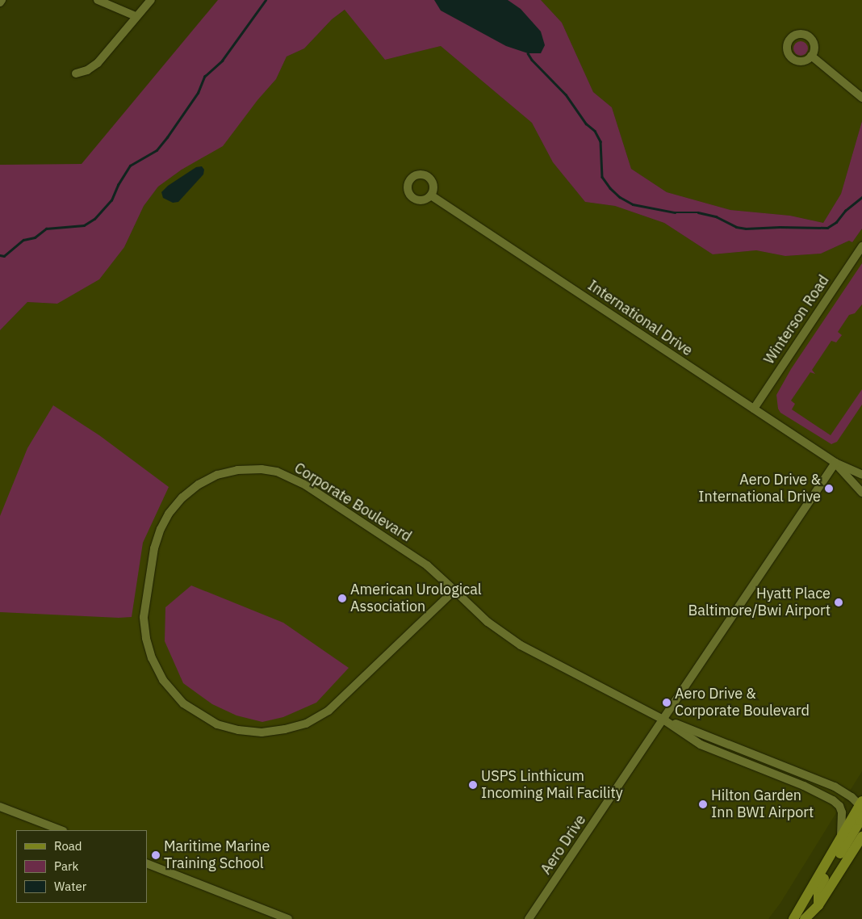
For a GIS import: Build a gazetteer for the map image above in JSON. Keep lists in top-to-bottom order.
{
  "streets": {
    "street": [
      "International Drive",
      "Winterson Road",
      "Corporate Boulevard",
      "Aero Drive"
    ]
  },
  "crossings": [
    ["International Drive", "Winterson Road"],
    ["International Drive", "Aero Drive"],
    ["Corporate Boulevard", "Aero Drive"]
  ],
  "places": [
    "Aero Drive & International Drive",
    "American Urological Association",
    "Hyatt Place Baltimore/Bwi Airport",
    "Aero Drive & Corporate Boulevard",
    "USPS Linthicum Incoming Mail Facility",
    "Hilton Garden Inn BWI Airport",
    "Maritime Marine Training School"
  ],
  "legend": ["Road", "Park", "Water"]
}
